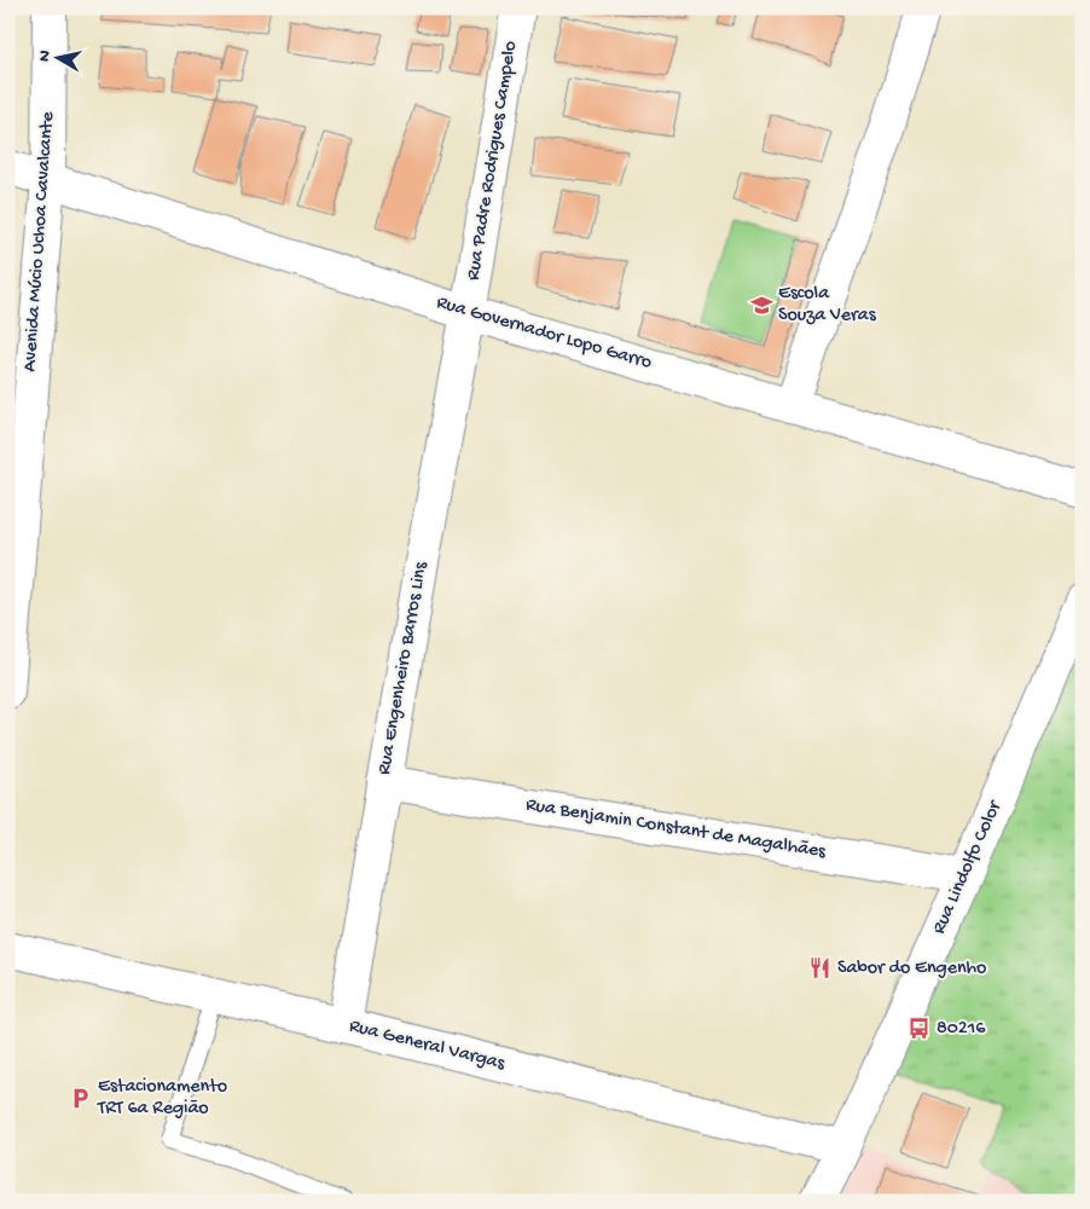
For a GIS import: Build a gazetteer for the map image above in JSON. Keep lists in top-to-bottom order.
{
  "streets": {
    "street": [
      "Rua Padre Rodrigues Campelo",
      "Avenida Múcio Uchoa Cavalcante",
      "Rua Governador Lopo Garro",
      "Rua Engenheiro Barros Lins",
      "Rua Benjamin Constant de Magalhães",
      "Rua Lindolfo Color",
      "Rua General Vargas"
    ]
  },
  "crossings": [
    ["Rua Padre Rodrigues Campelo", "Rua Governador Lopo Garro"],
    ["Rua Padre Rodrigues Campelo", "Rua Engenheiro Barros Lins"],
    ["Avenida Múcio Uchoa Cavalcante", "Rua Governador Lopo Garro"],
    ["Rua Governador Lopo Garro", "Rua Engenheiro Barros Lins"],
    ["Rua Engenheiro Barros Lins", "Rua Benjamin Constant de Magalhães"],
    ["Rua Engenheiro Barros Lins", "Rua General Vargas"],
    ["Rua Benjamin Constant de Magalhães", "Rua Lindolfo Color"],
    ["Rua Lindolfo Color", "Rua General Vargas"]
  ],
  "places": {
    "school or university": ["Escola Souza Veras"],
    "restaurant": ["Sabor do Engenho"],
    "bus stop": ["80216"],
    "parking": ["Estacionamento TRT 6a Região"]
  },
  "north": "left"
}
